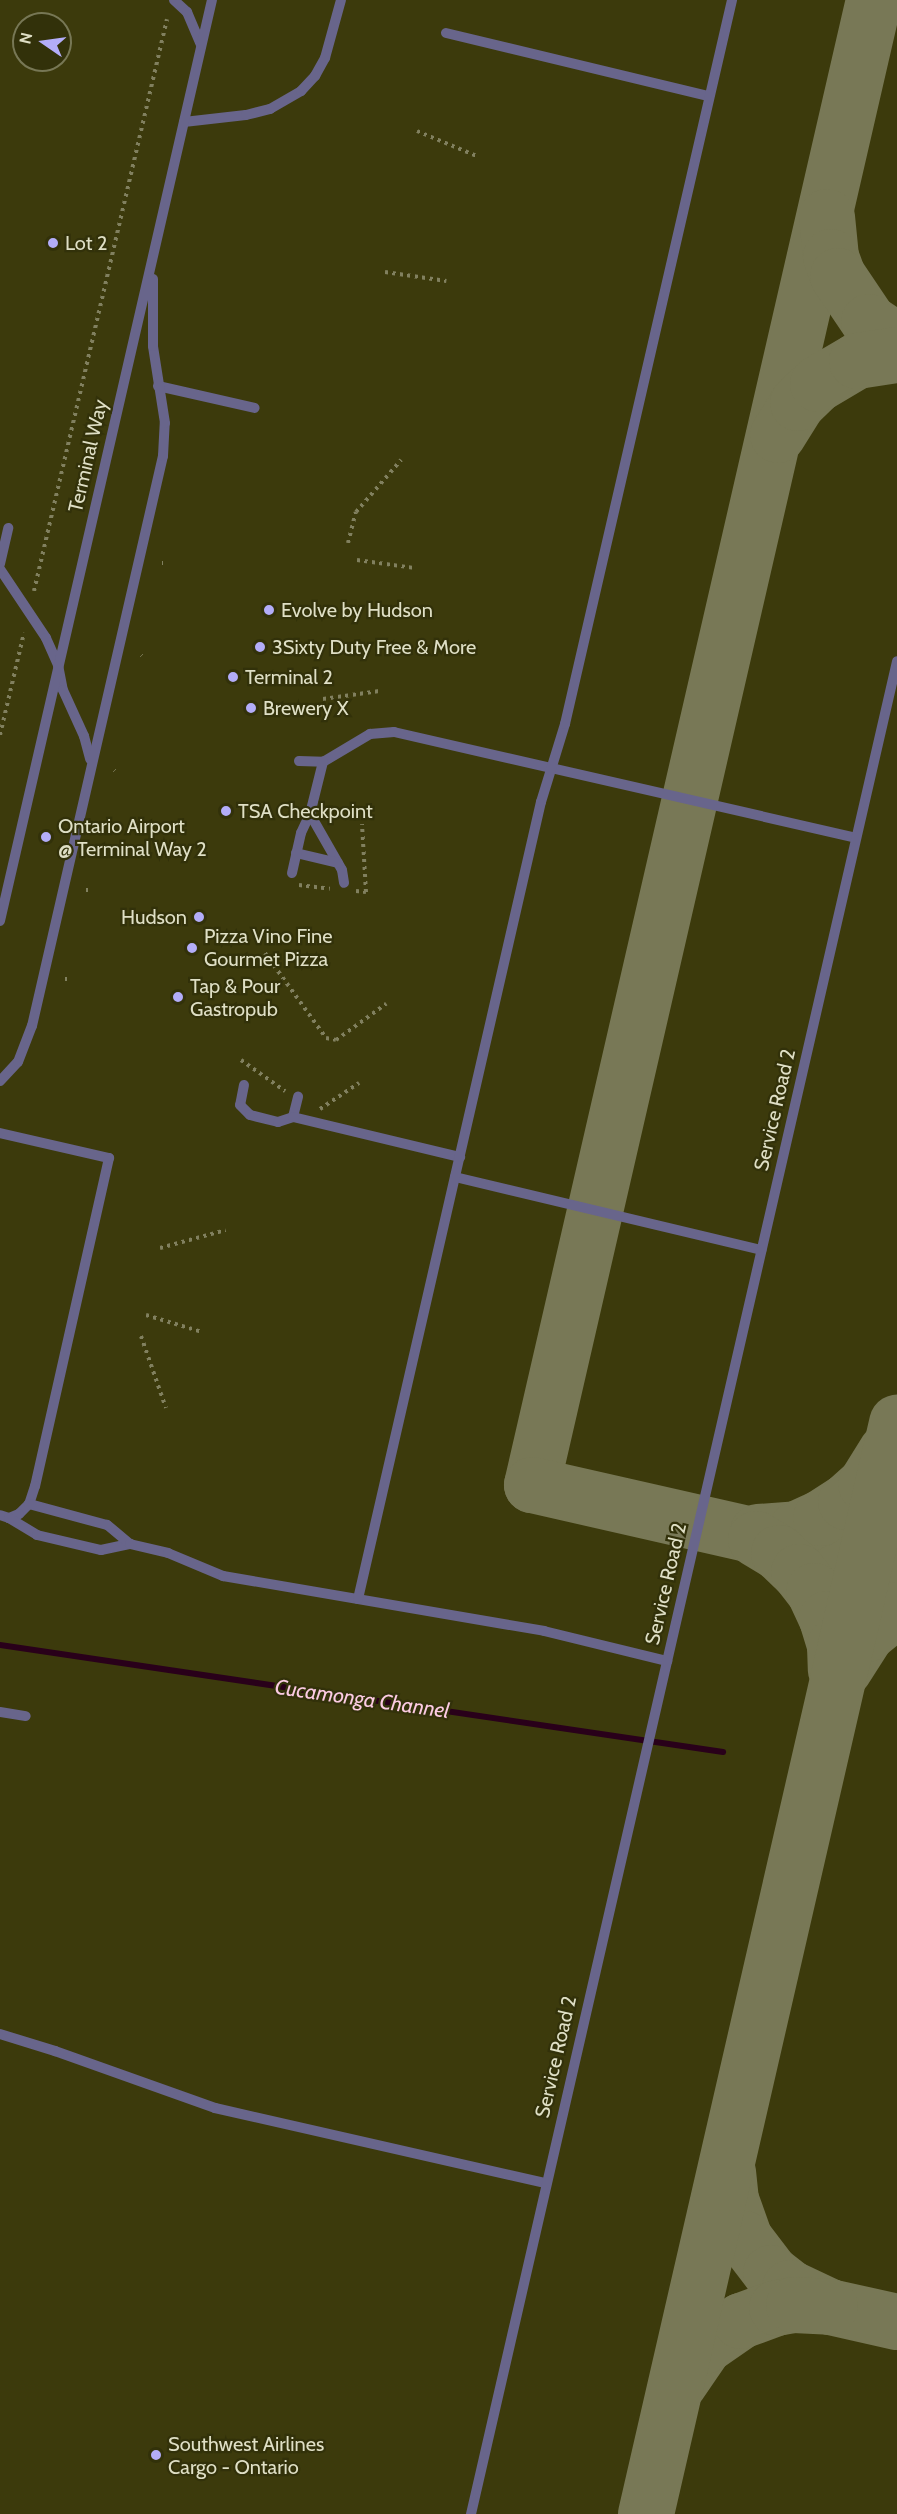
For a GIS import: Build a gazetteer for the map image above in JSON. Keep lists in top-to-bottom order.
{
  "streets": {
    "lane": ["Terminal Way", "Service Road 2"]
  },
  "water": ["Cucamonga Channel"],
  "places": [
    "Lot 2",
    "Evolve by Hudson",
    "3Sixty Duty Free & More",
    "Terminal 2",
    "Brewery X",
    "TSA Checkpoint",
    "Ontario Airport @ Terminal Way 2",
    "Hudson",
    "Pizza Vino Fine Gourmet Pizza",
    "Tap & Pour Gastropub",
    "Southwest Airlines Cargo - Ontario"
  ],
  "north": "left"
}
